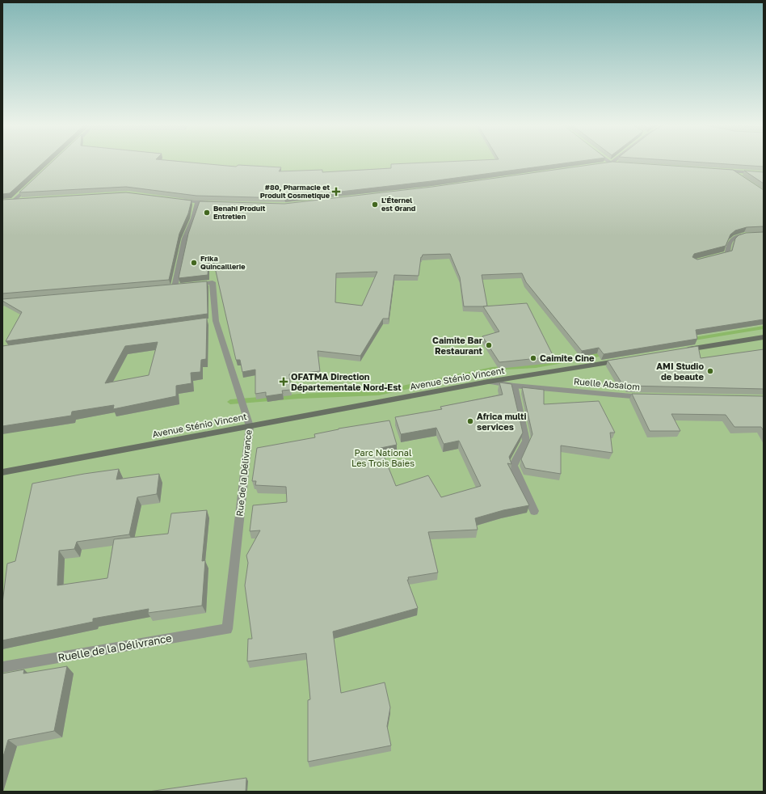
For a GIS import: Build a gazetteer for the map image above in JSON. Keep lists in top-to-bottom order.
{
  "streets": {
    "main road": ["Avenue Sténio Vincent"],
    "street": ["Ruelle Absalom", "Rue de la Délivrance", "Ruelle de la Délivrance"]
  },
  "crossings": [
    ["Avenue Sténio Vincent", "Ruelle Absalom"],
    ["Avenue Sténio Vincent", "Rue de la Délivrance"],
    ["Rue de la Délivrance", "Ruelle de la Délivrance"]
  ],
  "parks": ["Parc National Les Trois Baies"],
  "places": {
    "health": ["#80, Pharmacie et Produit Cosmetique", "OFATMA Direction Départementale Nord-Est"],
    "other": [
      "L'Éternel est Grand",
      "Benahi Produit Entretien",
      "Frika Quincaillerie",
      "Caimite Bar Restaurant",
      "Caimite Cine",
      "AMI Studio de beaute",
      "Africa multi services"
    ]
  }
}
